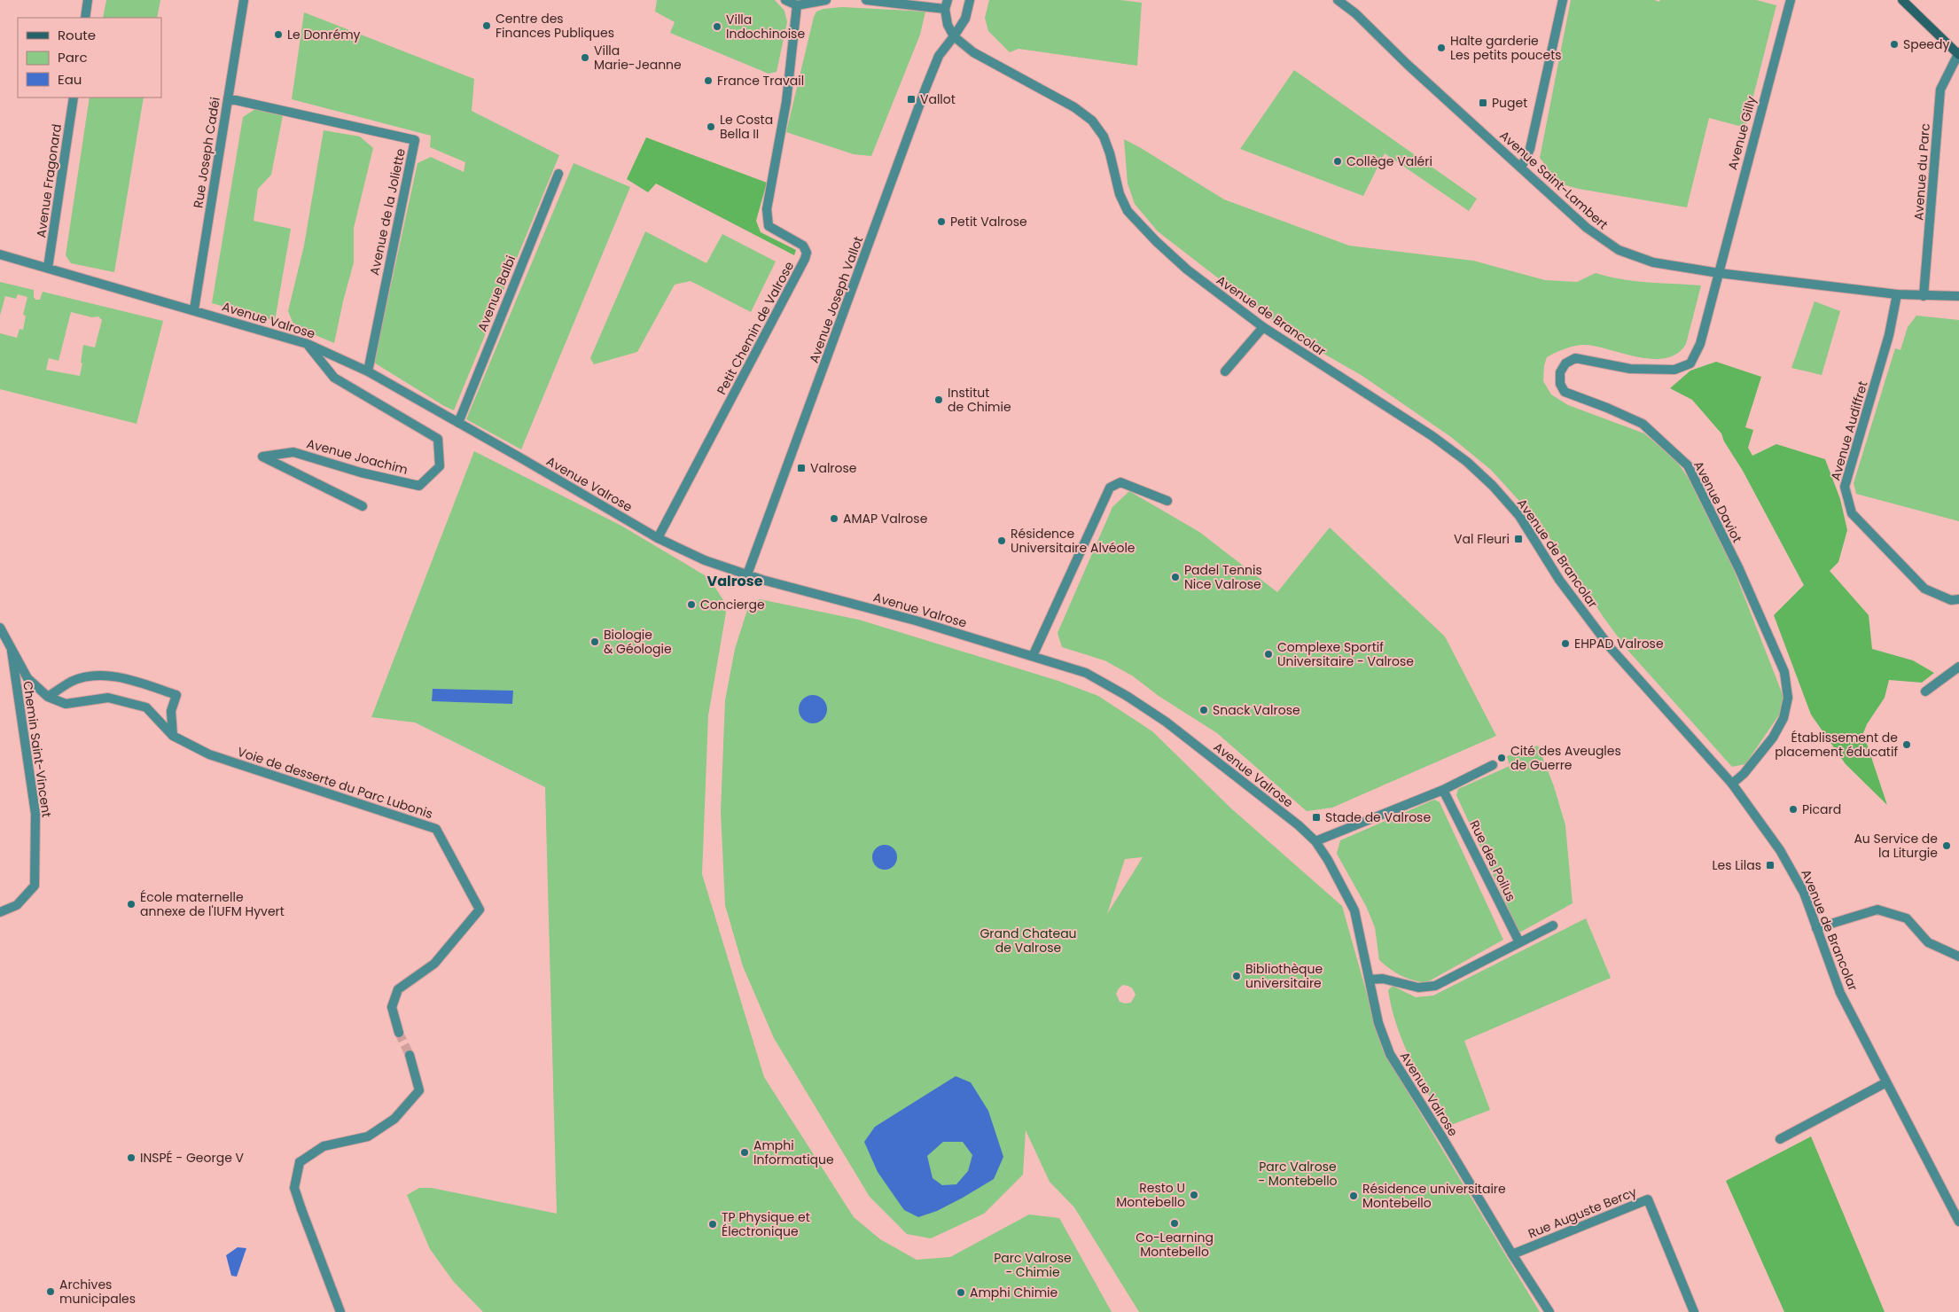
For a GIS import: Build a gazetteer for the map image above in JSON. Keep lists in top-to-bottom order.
{
  "streets": {
    "street": [
      "Avenue Gilly",
      "Rue Joseph Cadéi",
      "Avenue du Parc",
      "Avenue Saint-Lambert",
      "Avenue Fragonard",
      "Avenue de la Joliette",
      "Avenue Balbi",
      "Avenue Joseph Vallot",
      "Avenue de Brancolar",
      "Avenue Valrose",
      "Petit Chemin de Valrose",
      "Avenue Audiffret",
      "Avenue Joachim",
      "Avenue Daviot",
      "Chemin Saint-Vincent",
      "Voie de desserte du Parc Lubonis",
      "Rue des Poilus",
      "Rue Auguste Bercy"
    ]
  },
  "crossings": [
    ["Avenue Gilly", "Avenue Saint-Lambert"],
    ["Avenue Gilly", "Avenue Daviot"],
    ["Rue Joseph Cadéi", "Avenue de la Joliette"],
    ["Rue Joseph Cadéi", "Avenue Valrose"],
    ["Avenue du Parc", "Avenue Saint-Lambert"],
    ["Avenue Saint-Lambert", "Avenue Audiffret"],
    ["Avenue Saint-Lambert", "Avenue Daviot"],
    ["Avenue Fragonard", "Avenue Valrose"],
    ["Avenue de la Joliette", "Avenue Valrose"],
    ["Avenue Balbi", "Avenue Valrose"],
    ["Avenue Joseph Vallot", "Avenue de Brancolar"],
    ["Avenue Joseph Vallot", "Avenue Valrose"],
    ["Avenue de Brancolar", "Avenue Daviot"],
    ["Avenue Valrose", "Petit Chemin de Valrose"],
    ["Avenue Valrose", "Avenue Joachim"],
    ["Avenue Valrose", "Rue Auguste Bercy"]
  ],
  "districts": ["Valrose"],
  "parks": ["Grand Chateau de Valrose", "Parc Valrose - Montebello", "Parc Valrose - Chimie"],
  "places": {
    "other": [
      "Centre des Finances Publiques",
      "Villa Indochinoise",
      "Le Donrémy",
      "Speedy",
      "Halte garderie Les petits poucets",
      "Villa Marie-Jeanne",
      "France Travail",
      "Le Costa Bella II",
      "Collège Valéri",
      "Petit Valrose",
      "Institut de Chimie",
      "AMAP Valrose",
      "Résidence Universitaire Alvéole",
      "Padel Tennis Nice Valrose",
      "Concierge",
      "Biologie & Géologie",
      "EHPAD Valrose",
      "Complexe Sportif Universitaire - Valrose",
      "Snack Valrose",
      "Établissement de placement éducatif",
      "Cité des Aveugles de Guerre",
      "Picard",
      "Au Service de la Liturgie",
      "École maternelle annexe de l'IUFM Hyvert",
      "Bibliothèque universitaire",
      "Amphi Informatique",
      "INSPÉ - George V",
      "Resto U Montebello",
      "Résidence universitaire Montebello",
      "Co-Learning Montebello",
      "TP Physique et Électronique",
      "Archives municipales",
      "Amphi Chimie"
    ],
    "transit": [
      "Vallot",
      "Puget",
      "Valrose",
      "Val Fleuri",
      "Stade de Valrose",
      "Les Lilas"
    ]
  },
  "legend": ["Route", "Parc", "Eau"]
}
